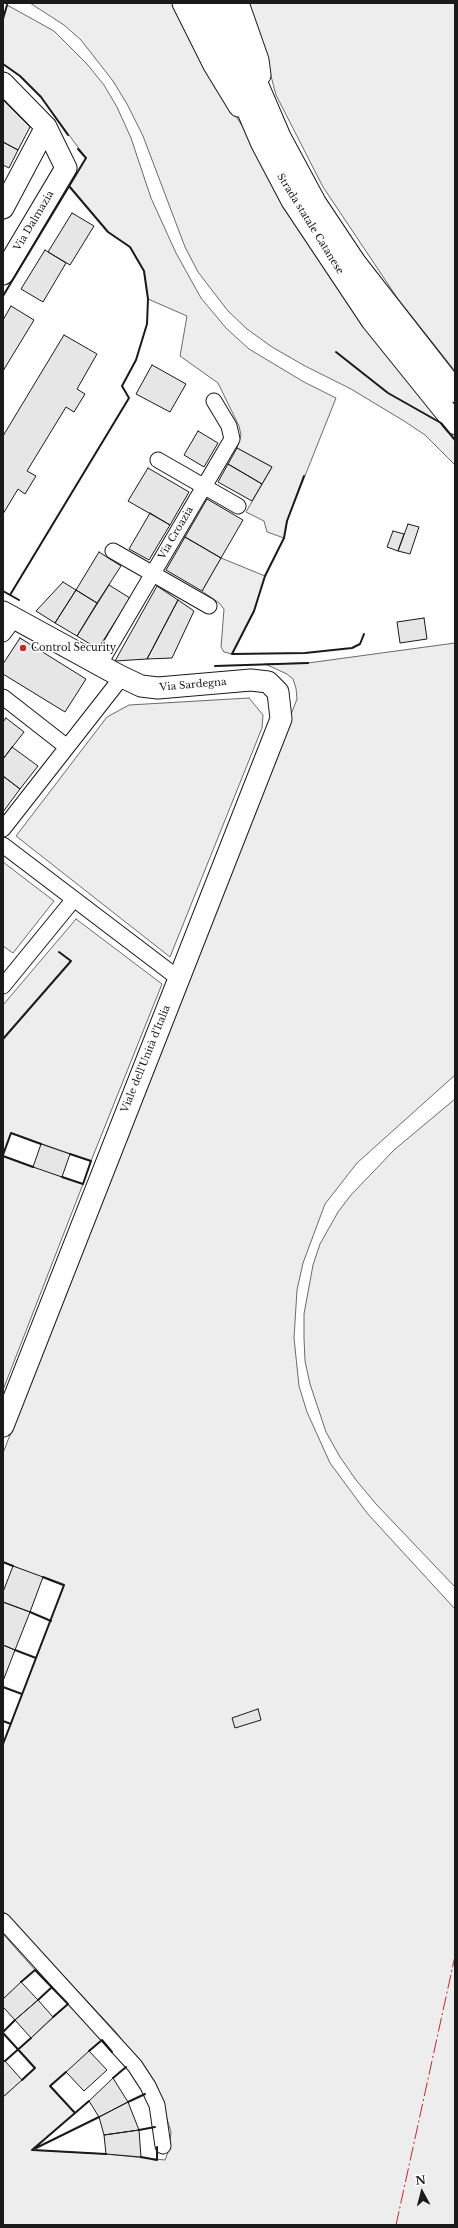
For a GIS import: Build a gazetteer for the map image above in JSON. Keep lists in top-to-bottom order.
{
  "streets": {
    "main road": ["Strada statale Catanese"],
    "street": [
      "Via Dalmazia",
      "Via Croazia",
      "Via Sardegna",
      "Viale dell'Unità d'Italia"
    ]
  },
  "crossings": [
    ["Via Croazia", "Via Sardegna"],
    ["Via Sardegna", "Viale dell'Unità d'Italia"]
  ],
  "places": ["Control Security"],
  "north": "top"
}
